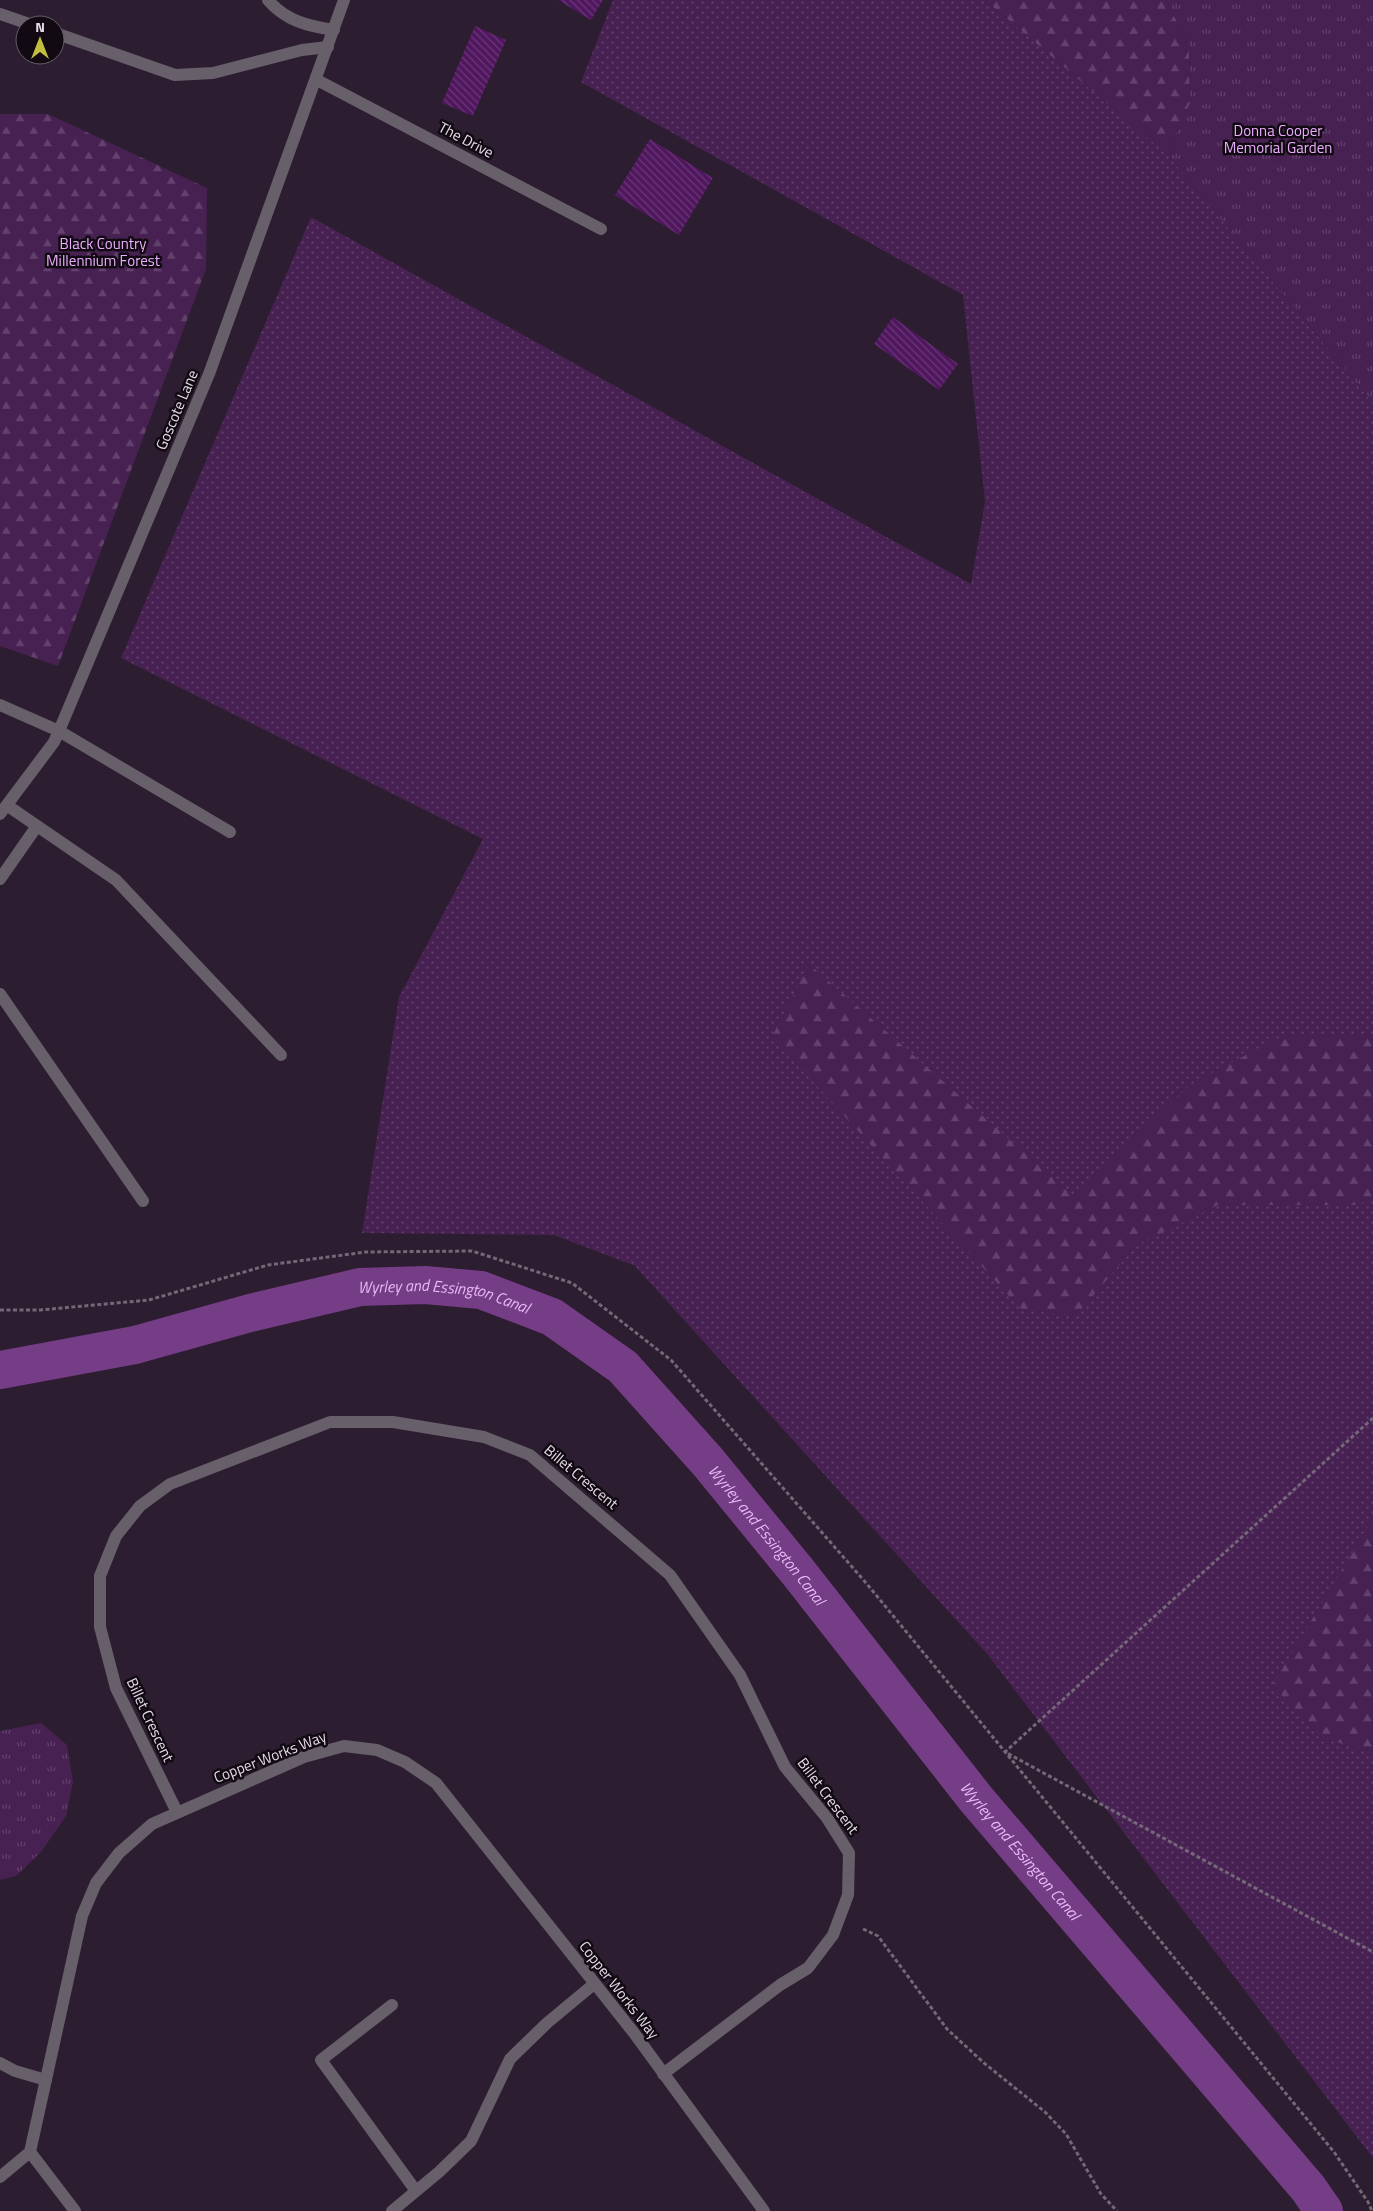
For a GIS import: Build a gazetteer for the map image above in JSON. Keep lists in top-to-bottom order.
{
  "streets": {
    "street": [
      "The Drive",
      "Goscote Lane",
      "Billet Crescent",
      "Copper Works Way"
    ]
  },
  "crossings": [
    ["The Drive", "Goscote Lane"],
    ["Billet Crescent", "Copper Works Way"]
  ],
  "water": ["Wyrley and Essington Canal"],
  "parks": ["Donna Cooper Memorial Garden", "Black Country Millennium Forest"],
  "north": "top"
}
